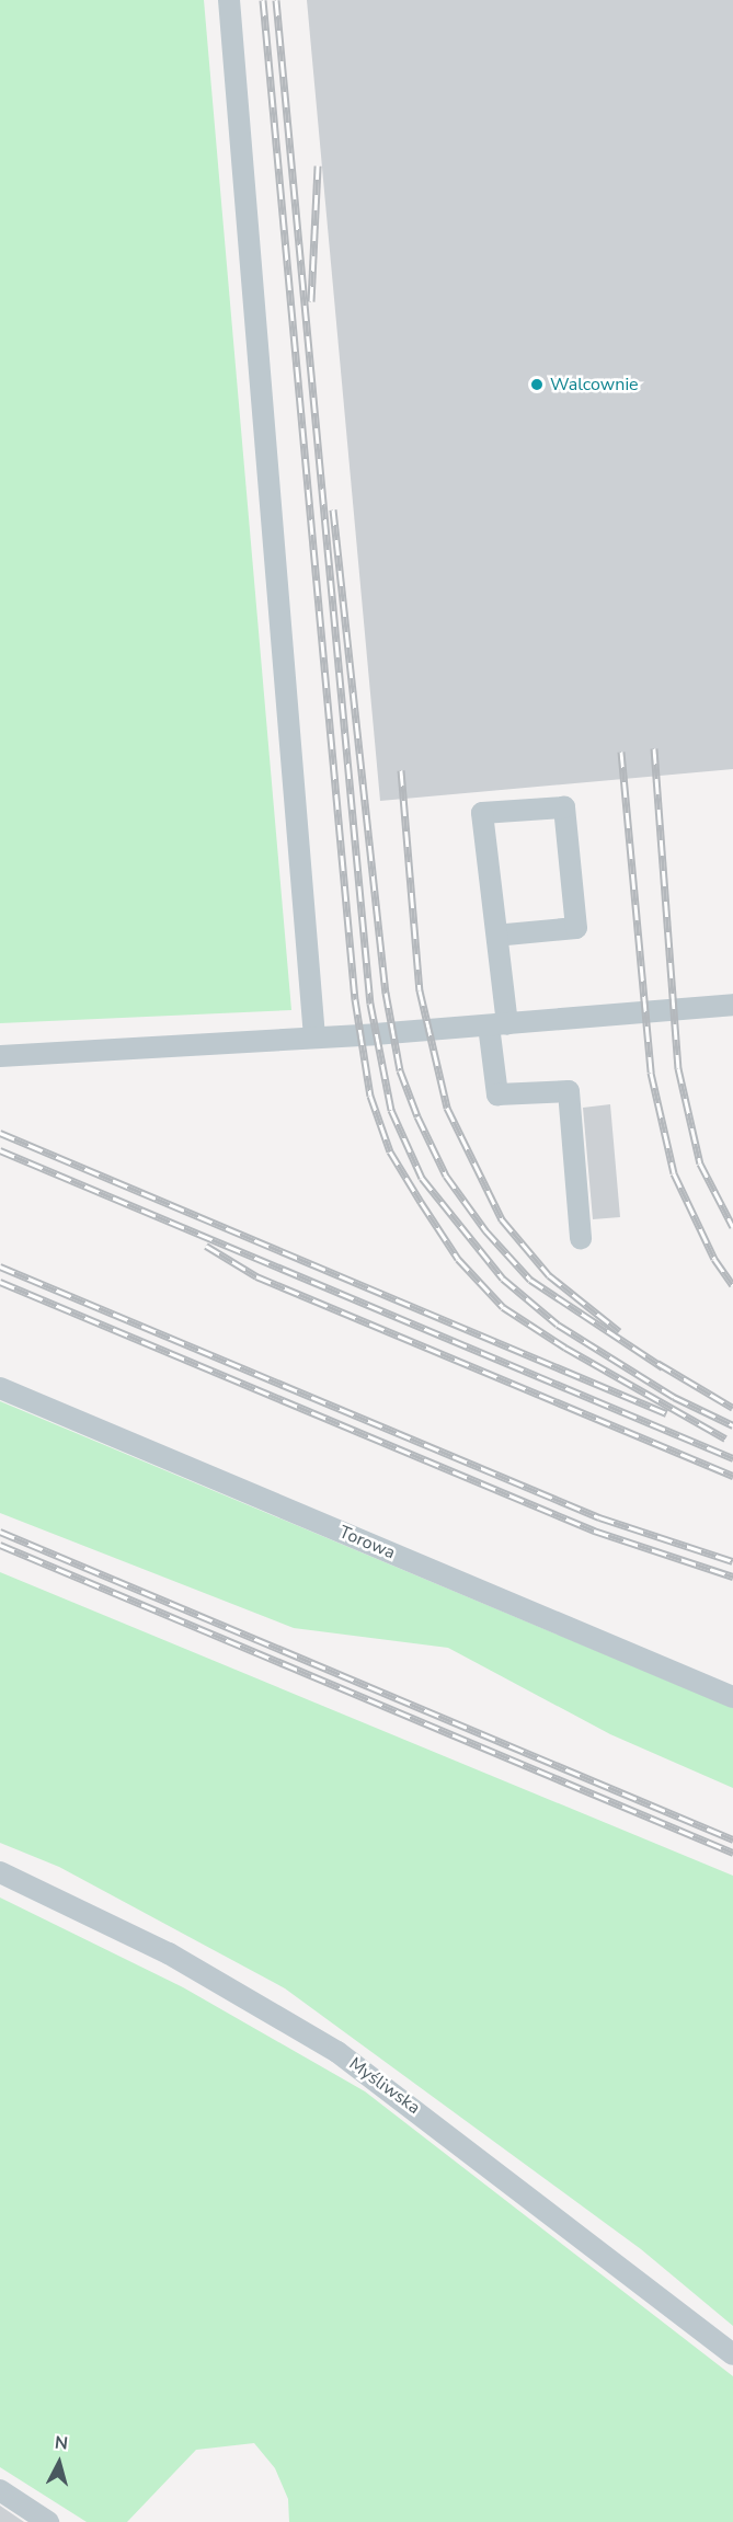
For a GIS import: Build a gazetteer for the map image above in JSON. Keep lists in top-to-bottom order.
{
  "streets": {
    "street": ["Torowa", "Myśliwska"]
  },
  "places": ["Walcownie"],
  "north": "top"
}
